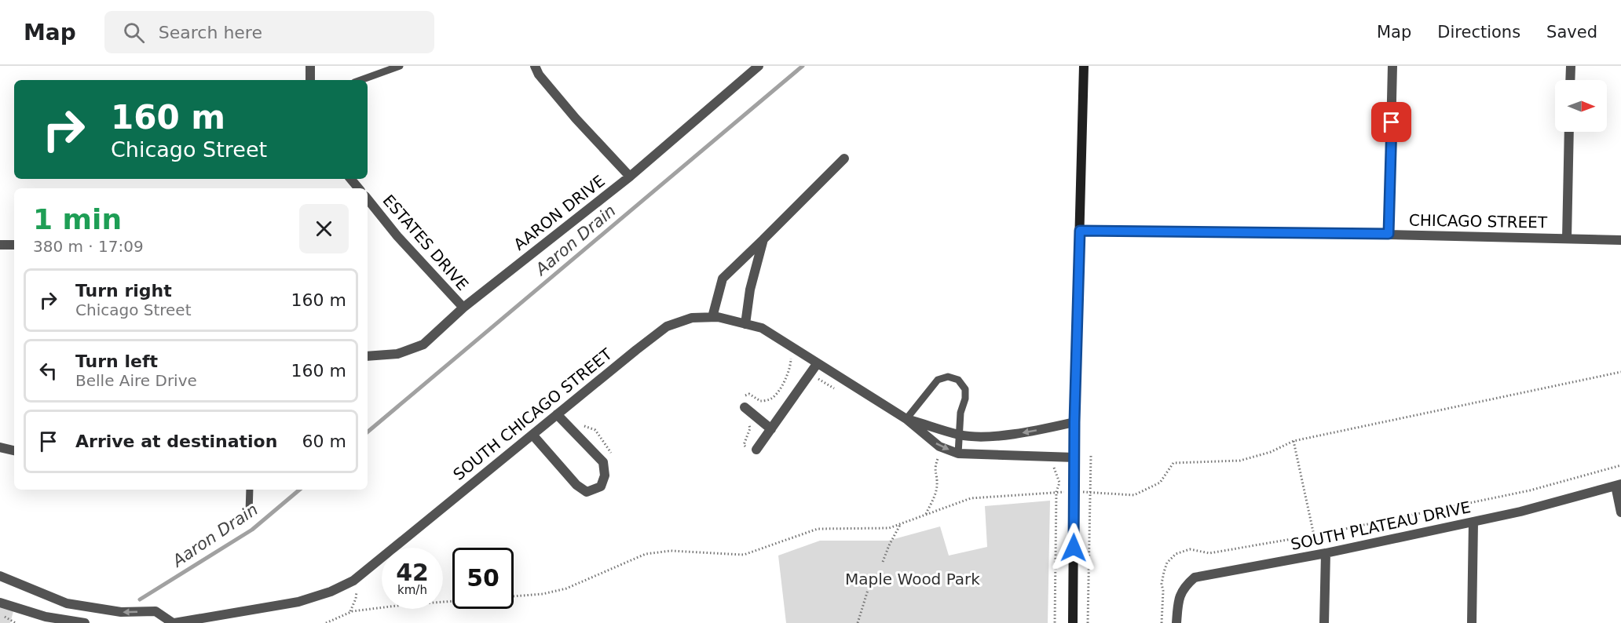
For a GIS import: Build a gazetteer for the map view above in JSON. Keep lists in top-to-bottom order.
{
  "streets": {
    "street": [
      "AARON DRIVE",
      "CHICAGO STREET",
      "ESTATES DRIVE",
      "SOUTH CHICAGO STREET",
      "SOUTH PLATEAU DRIVE"
    ]
  },
  "crossings": [
    ["AARON DRIVE", "ESTATES DRIVE"]
  ],
  "water": ["Aaron Drain"],
  "parks": ["Maple Wood Park"],
  "north": "right",
  "page": {
    "header": "Map",
    "search": "Search here",
    "nav": ["Map", "Directions", "Saved"],
    "turn": ["160 m", "Chicago Street"],
    "heading": ["1 min", "380 m · 17:09"],
    "list": [
      {
        "name": "Turn right",
        "note": "Chicago Street",
        "value": "160 m"
      },
      {
        "name": "Turn left",
        "note": "Belle Aire Drive",
        "value": "160 m"
      },
      {
        "name": "Arrive at destination",
        "value": "60 m"
      }
    ],
    "speed": "42 km/h",
    "limit": "50"
  }
}
